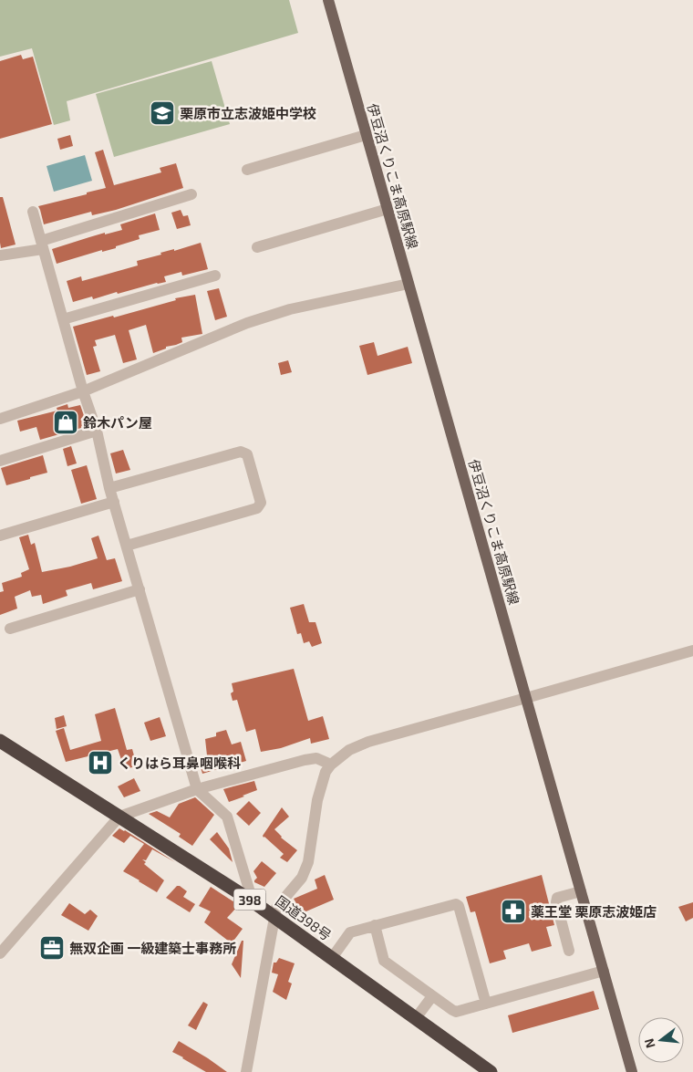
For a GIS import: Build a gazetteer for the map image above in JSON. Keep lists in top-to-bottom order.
{
  "streets": {
    "highway": ["398", "国道398号"],
    "main road": ["伊豆沼くりこま高原駅線"]
  },
  "places": {
    "school or university": ["栗原市立志波姫中学校"],
    "shop": ["鈴木パン屋"],
    "hospital": ["くりはら耳鼻咽喉科"],
    "pharmacy": ["薬王堂 栗原志波姫店"],
    "office": ["無双企画 一級建築士事務所"]
  },
  "north": "left"
}
